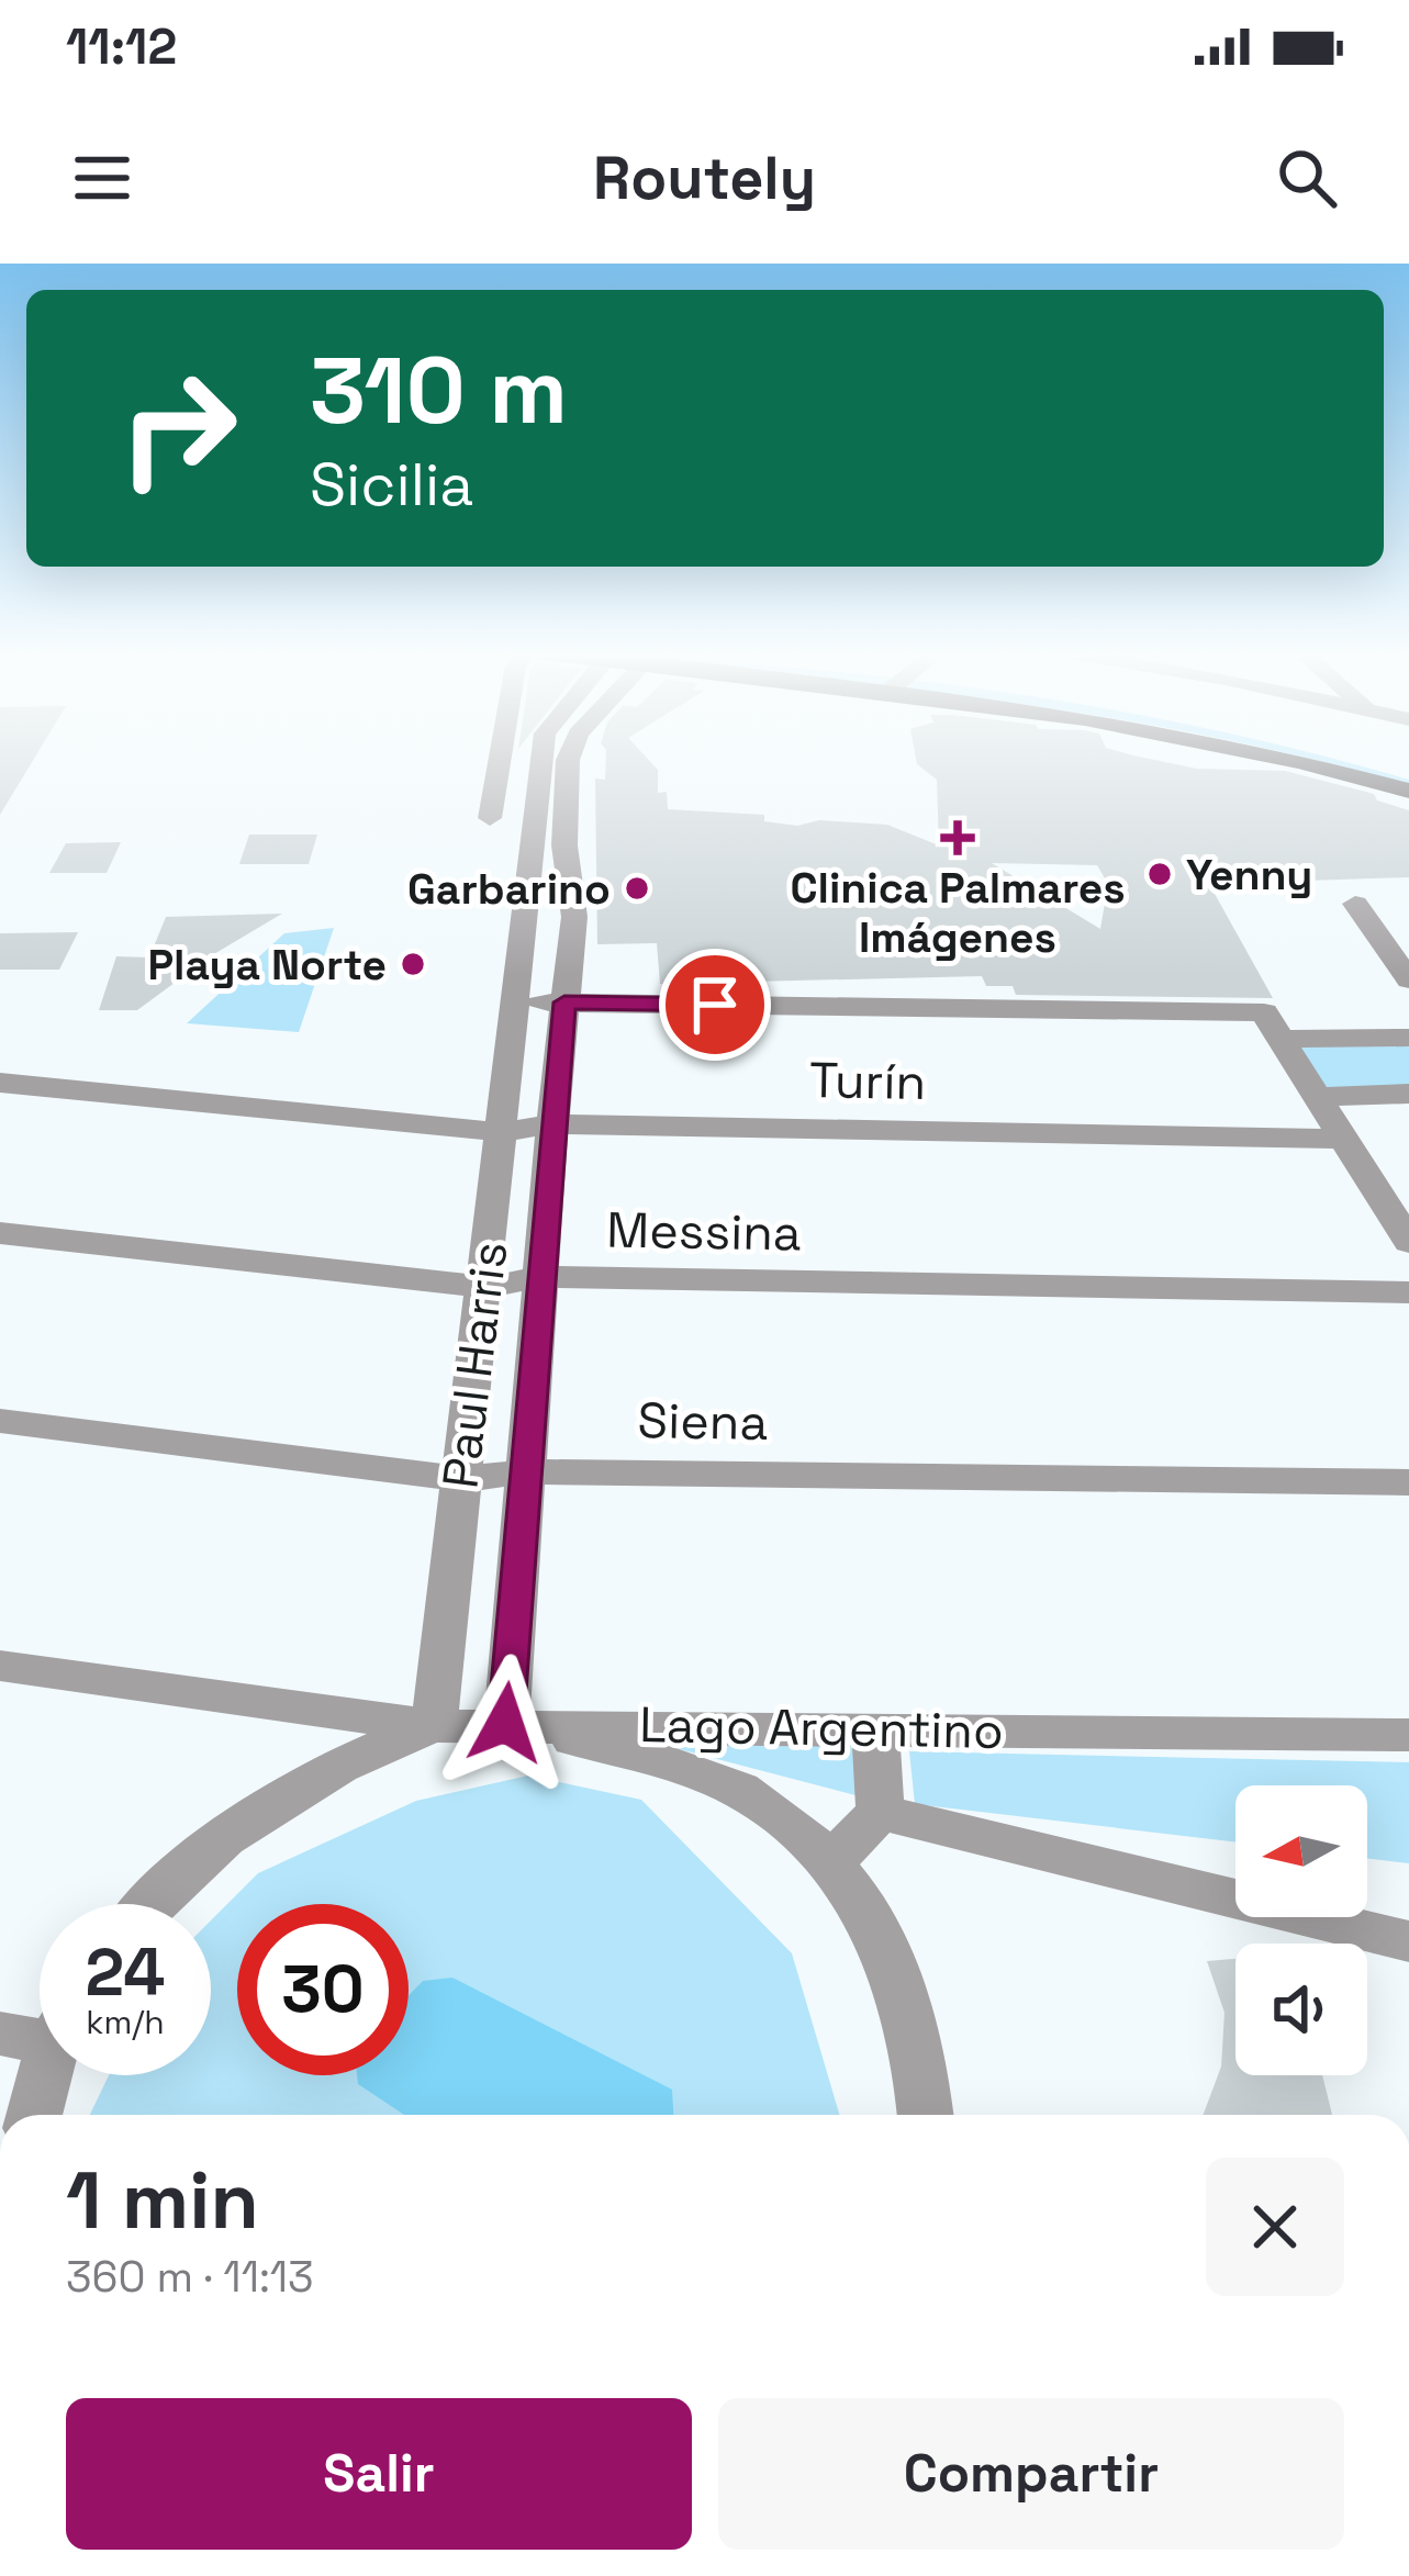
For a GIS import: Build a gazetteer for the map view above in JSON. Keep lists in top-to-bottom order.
{
  "streets": {
    "street": [
      "Turín",
      "Messina",
      "Paul Harris",
      "Siena",
      "Lago Argentino"
    ]
  },
  "crossings": [
    ["Turín", "Paul Harris"],
    ["Messina", "Paul Harris"],
    ["Paul Harris", "Siena"],
    ["Paul Harris", "Lago Argentino"]
  ],
  "places": {
    "health": ["Clinica Palmares Imágenes"],
    "other": ["Yenny", "Garbarino", "Playa Norte"]
  },
  "north": "left",
  "page": {
    "status": "11:12",
    "header": "Routely",
    "turn": ["310 m", "Sicilia"],
    "speed": "24 km/h",
    "limit": "30",
    "heading": ["1 min", "360 m · 11:13"],
    "buttons": ["Salir", "Compartir"]
  }
}
